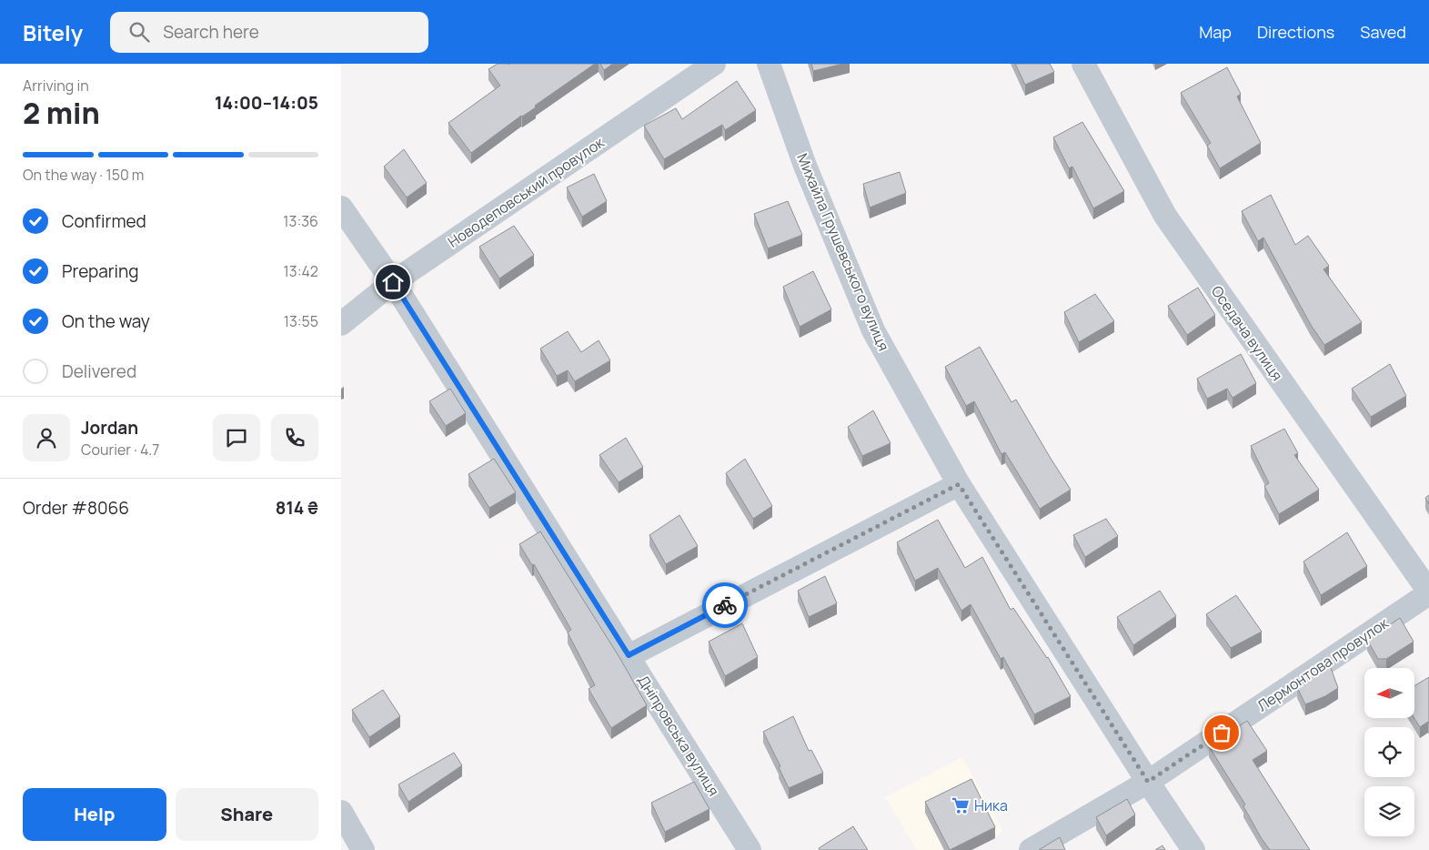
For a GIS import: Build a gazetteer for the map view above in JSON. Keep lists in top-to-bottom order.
{
  "streets": {
    "street": [
      "Новодеповський провулок",
      "Михайла Грушевського вулиця",
      "Оседача вулиця",
      "Лермонтова провулок",
      "Дніпровська вулиця"
    ]
  },
  "crossings": [
    ["Новодеповський провулок", "Дніпровська вулиця"],
    ["Михайла Грушевського вулиця", "Лермонтова провулок"],
    ["Оседача вулиця", "Лермонтова провулок"]
  ],
  "places": {
    "supermarket": ["Ника"]
  },
  "north": "left",
  "page": {
    "header": "Bitely",
    "search": "Search here",
    "nav": ["Map", "Directions", "Saved"],
    "heading": ["2 min", "Arriving in", "14:00–14:05"],
    "panel": [
      "Jordan",
      "Courier · 4.7",
      "Order #8066",
      "814 ₴"
    ],
    "bar": "On the way · 150 m",
    "list": [
      ["Confirmed", "13:36"],
      ["Preparing", "13:42"],
      ["On the way", "13:55"],
      "Delivered"
    ],
    "buttons": ["Help", "Share"]
  }
}
